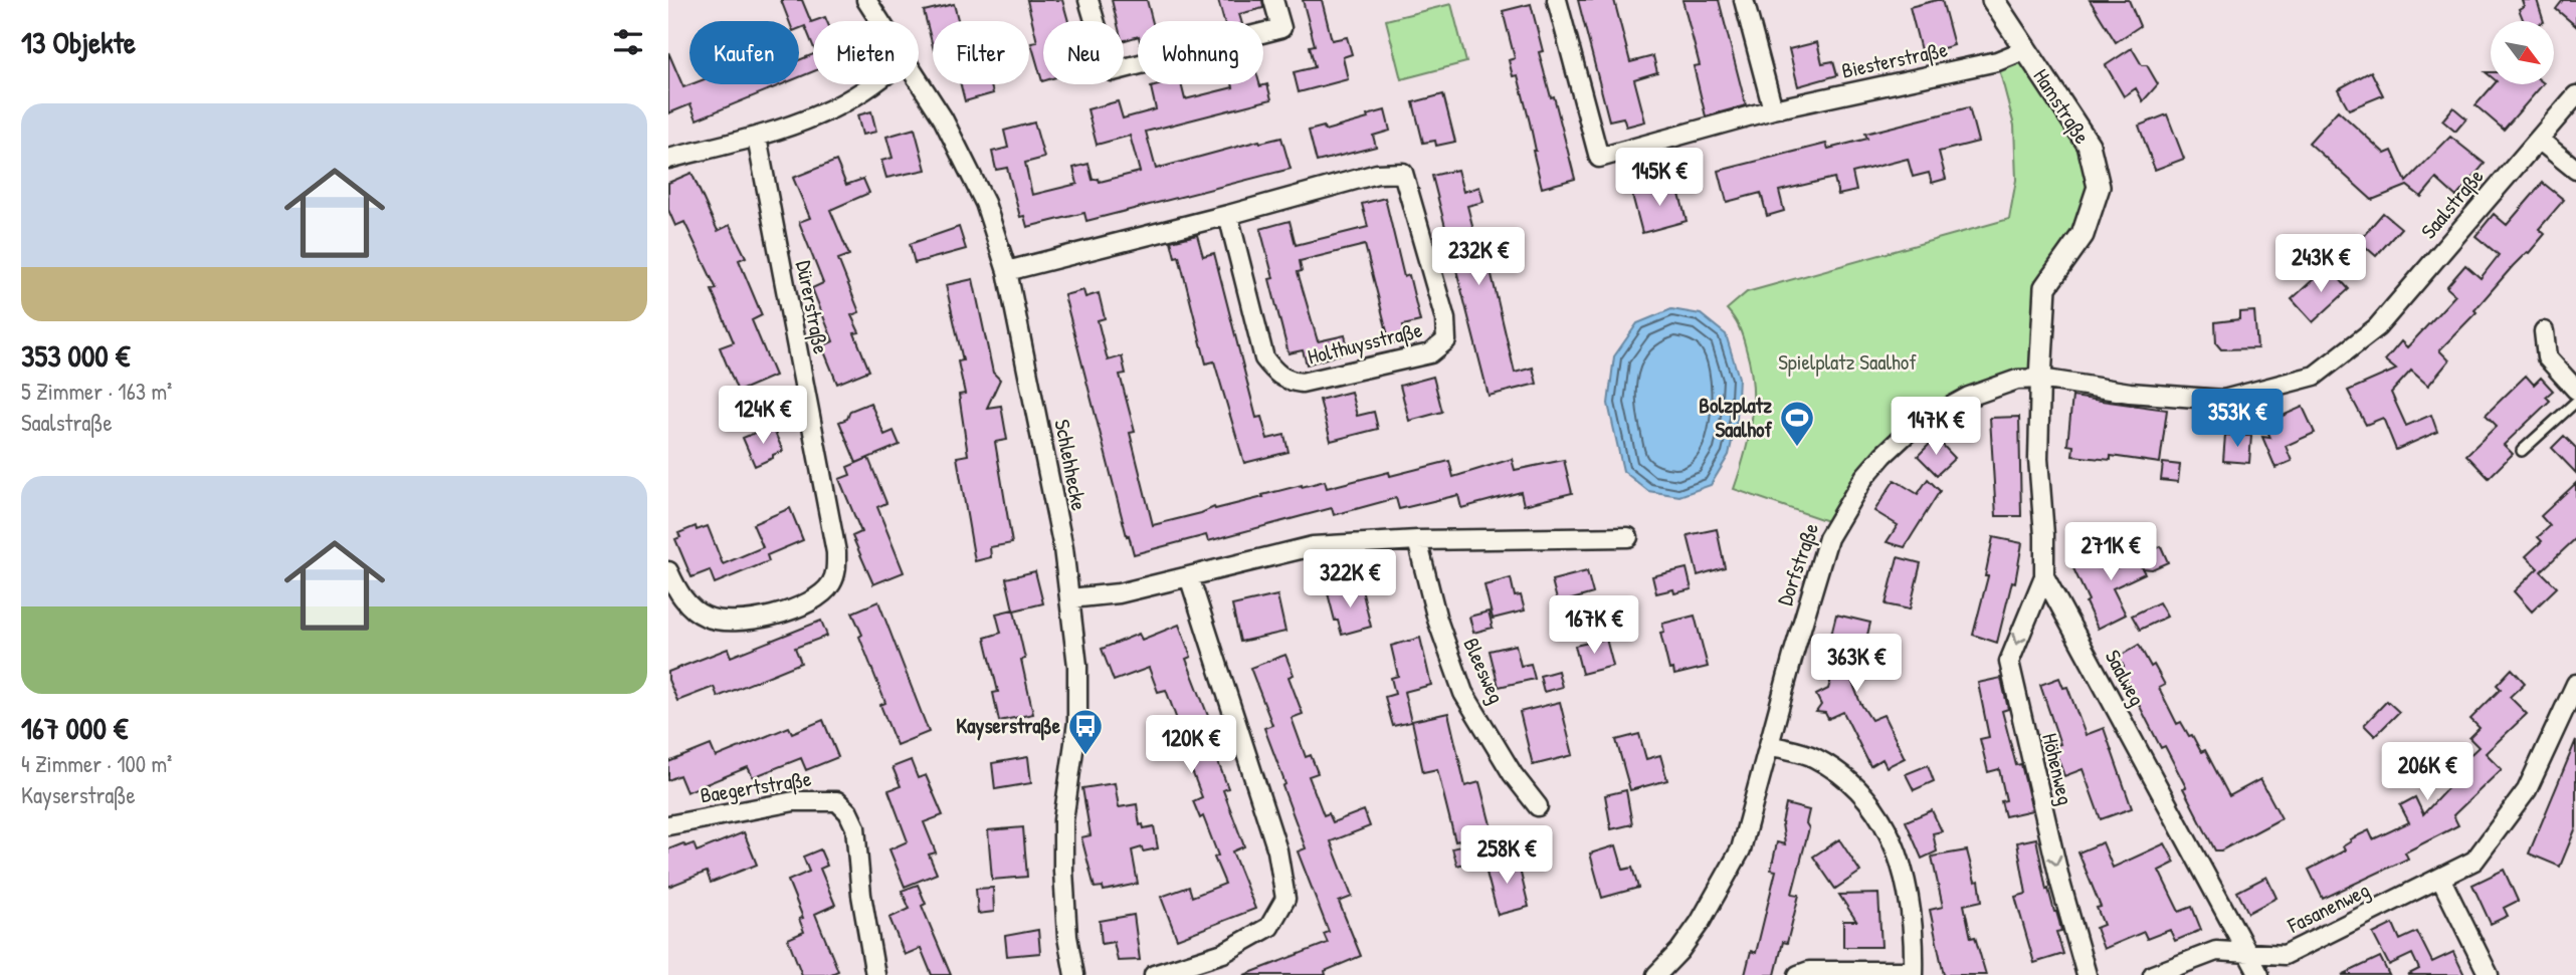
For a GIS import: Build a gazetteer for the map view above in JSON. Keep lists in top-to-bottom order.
{
  "streets": {
    "street": [
      "Biesterstraße",
      "Hamstraße",
      "Saalstraße",
      "Dürerstraße",
      "Holthuysstraße",
      "Schlehhecke",
      "Dorfstraße",
      "Bleesweg",
      "Saalweg",
      "Höhenweg",
      "Baegertstraße",
      "Fasanenweg"
    ]
  },
  "crossings": [
    ["Biesterstraße", "Hamstraße"],
    ["Hamstraße", "Saalstraße"],
    ["Hamstraße", "Dorfstraße"],
    ["Hamstraße", "Saalweg"],
    ["Saalstraße", "Dorfstraße"],
    ["Saalstraße", "Saalweg"],
    ["Holthuysstraße", "Schlehhecke"],
    ["Dorfstraße", "Saalweg"],
    ["Saalweg", "Höhenweg"],
    ["Saalweg", "Fasanenweg"]
  ],
  "one_way": ["Höhenweg"],
  "parks": ["Spielplatz Saalhof"],
  "places": {
    "sports": ["Bolzplatz Saalhof"],
    "bus stop": ["Kayserstraße"]
  },
  "north": "bottom right",
  "page": {
    "heading": "13 Objekte",
    "chip": [
      "Kaufen",
      "Mieten",
      "Filter",
      "Neu",
      "Wohnung"
    ],
    "list": [
      {
        "name": "353 000 €",
        "note": "5 Zimmer · 163 m² · Saalstraße"
      },
      {
        "name": "167 000 €",
        "note": "4 Zimmer · 100 m² · Kayserstraße"
      }
    ],
    "price": [
      "145K €",
      "232K €",
      "243K €",
      "124K €",
      "353K €",
      "147K €",
      "271K €",
      "322K €",
      "167K €",
      "363K €",
      "120K €",
      "206K €",
      "258K €"
    ]
  }
}
